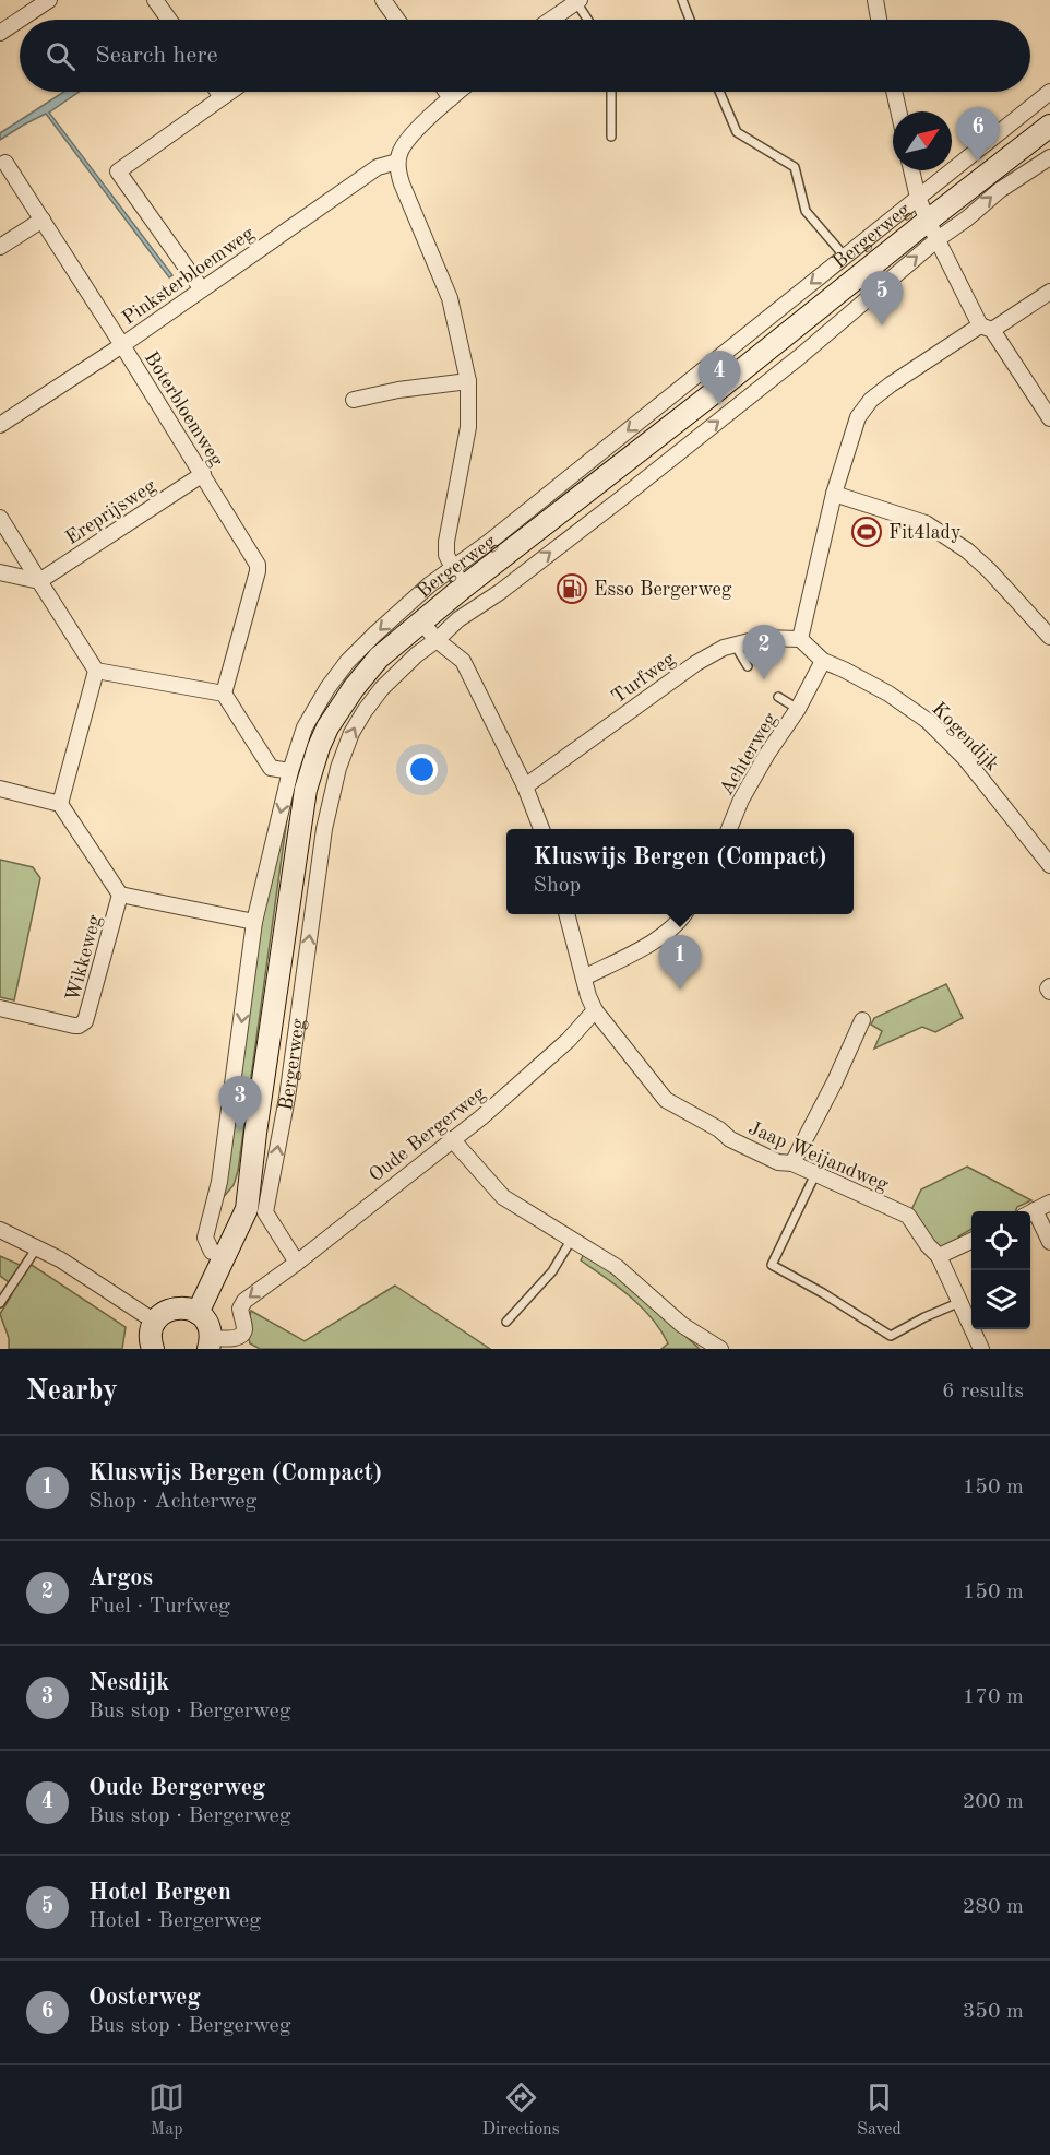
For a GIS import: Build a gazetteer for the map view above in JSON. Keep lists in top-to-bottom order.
{
  "streets": {
    "main road": ["Bergerweg"],
    "street": [
      "Pinksterbloemweg",
      "Boterbloemweg",
      "Ereprijsweg",
      "Turfweg",
      "Kogendijk",
      "Achterweg",
      "Wikkeweg",
      "Oude Bergerweg",
      "Jaap Weijandweg"
    ]
  },
  "crossings": [
    ["Bergerweg", "Oude Bergerweg"],
    ["Pinksterbloemweg", "Boterbloemweg"],
    ["Boterbloemweg", "Ereprijsweg"],
    ["Turfweg", "Kogendijk"],
    ["Kogendijk", "Achterweg"],
    ["Oude Bergerweg", "Jaap Weijandweg"]
  ],
  "places": {
    "sports": ["Fit4lady"],
    "fuel station": ["Esso Bergerweg"]
  },
  "north": "top right",
  "page": {
    "search": "Search here",
    "pins": [
      "6",
      "5",
      "4",
      "2",
      "1",
      "3"
    ],
    "popup": ["Kluswijs Bergen (Compact)", "Shop"],
    "heading": ["Nearby", "6 results"],
    "list": [
      {
        "mark": "1",
        "name": "Kluswijs Bergen (Compact)",
        "note": "Shop · Achterweg",
        "value": "150 m"
      },
      {
        "mark": "2",
        "name": "Argos",
        "note": "Fuel · Turfweg",
        "value": "150 m"
      },
      {
        "mark": "3",
        "name": "Nesdijk",
        "note": "Bus stop · Bergerweg",
        "value": "170 m"
      },
      {
        "mark": "4",
        "name": "Oude Bergerweg",
        "note": "Bus stop · Bergerweg",
        "value": "200 m"
      },
      {
        "mark": "5",
        "name": "Hotel Bergen",
        "note": "Hotel · Bergerweg",
        "value": "280 m"
      },
      {
        "mark": "6",
        "name": "Oosterweg",
        "note": "Bus stop · Bergerweg",
        "value": "350 m"
      }
    ],
    "nav": ["Map", "Directions", "Saved"]
  }
}
